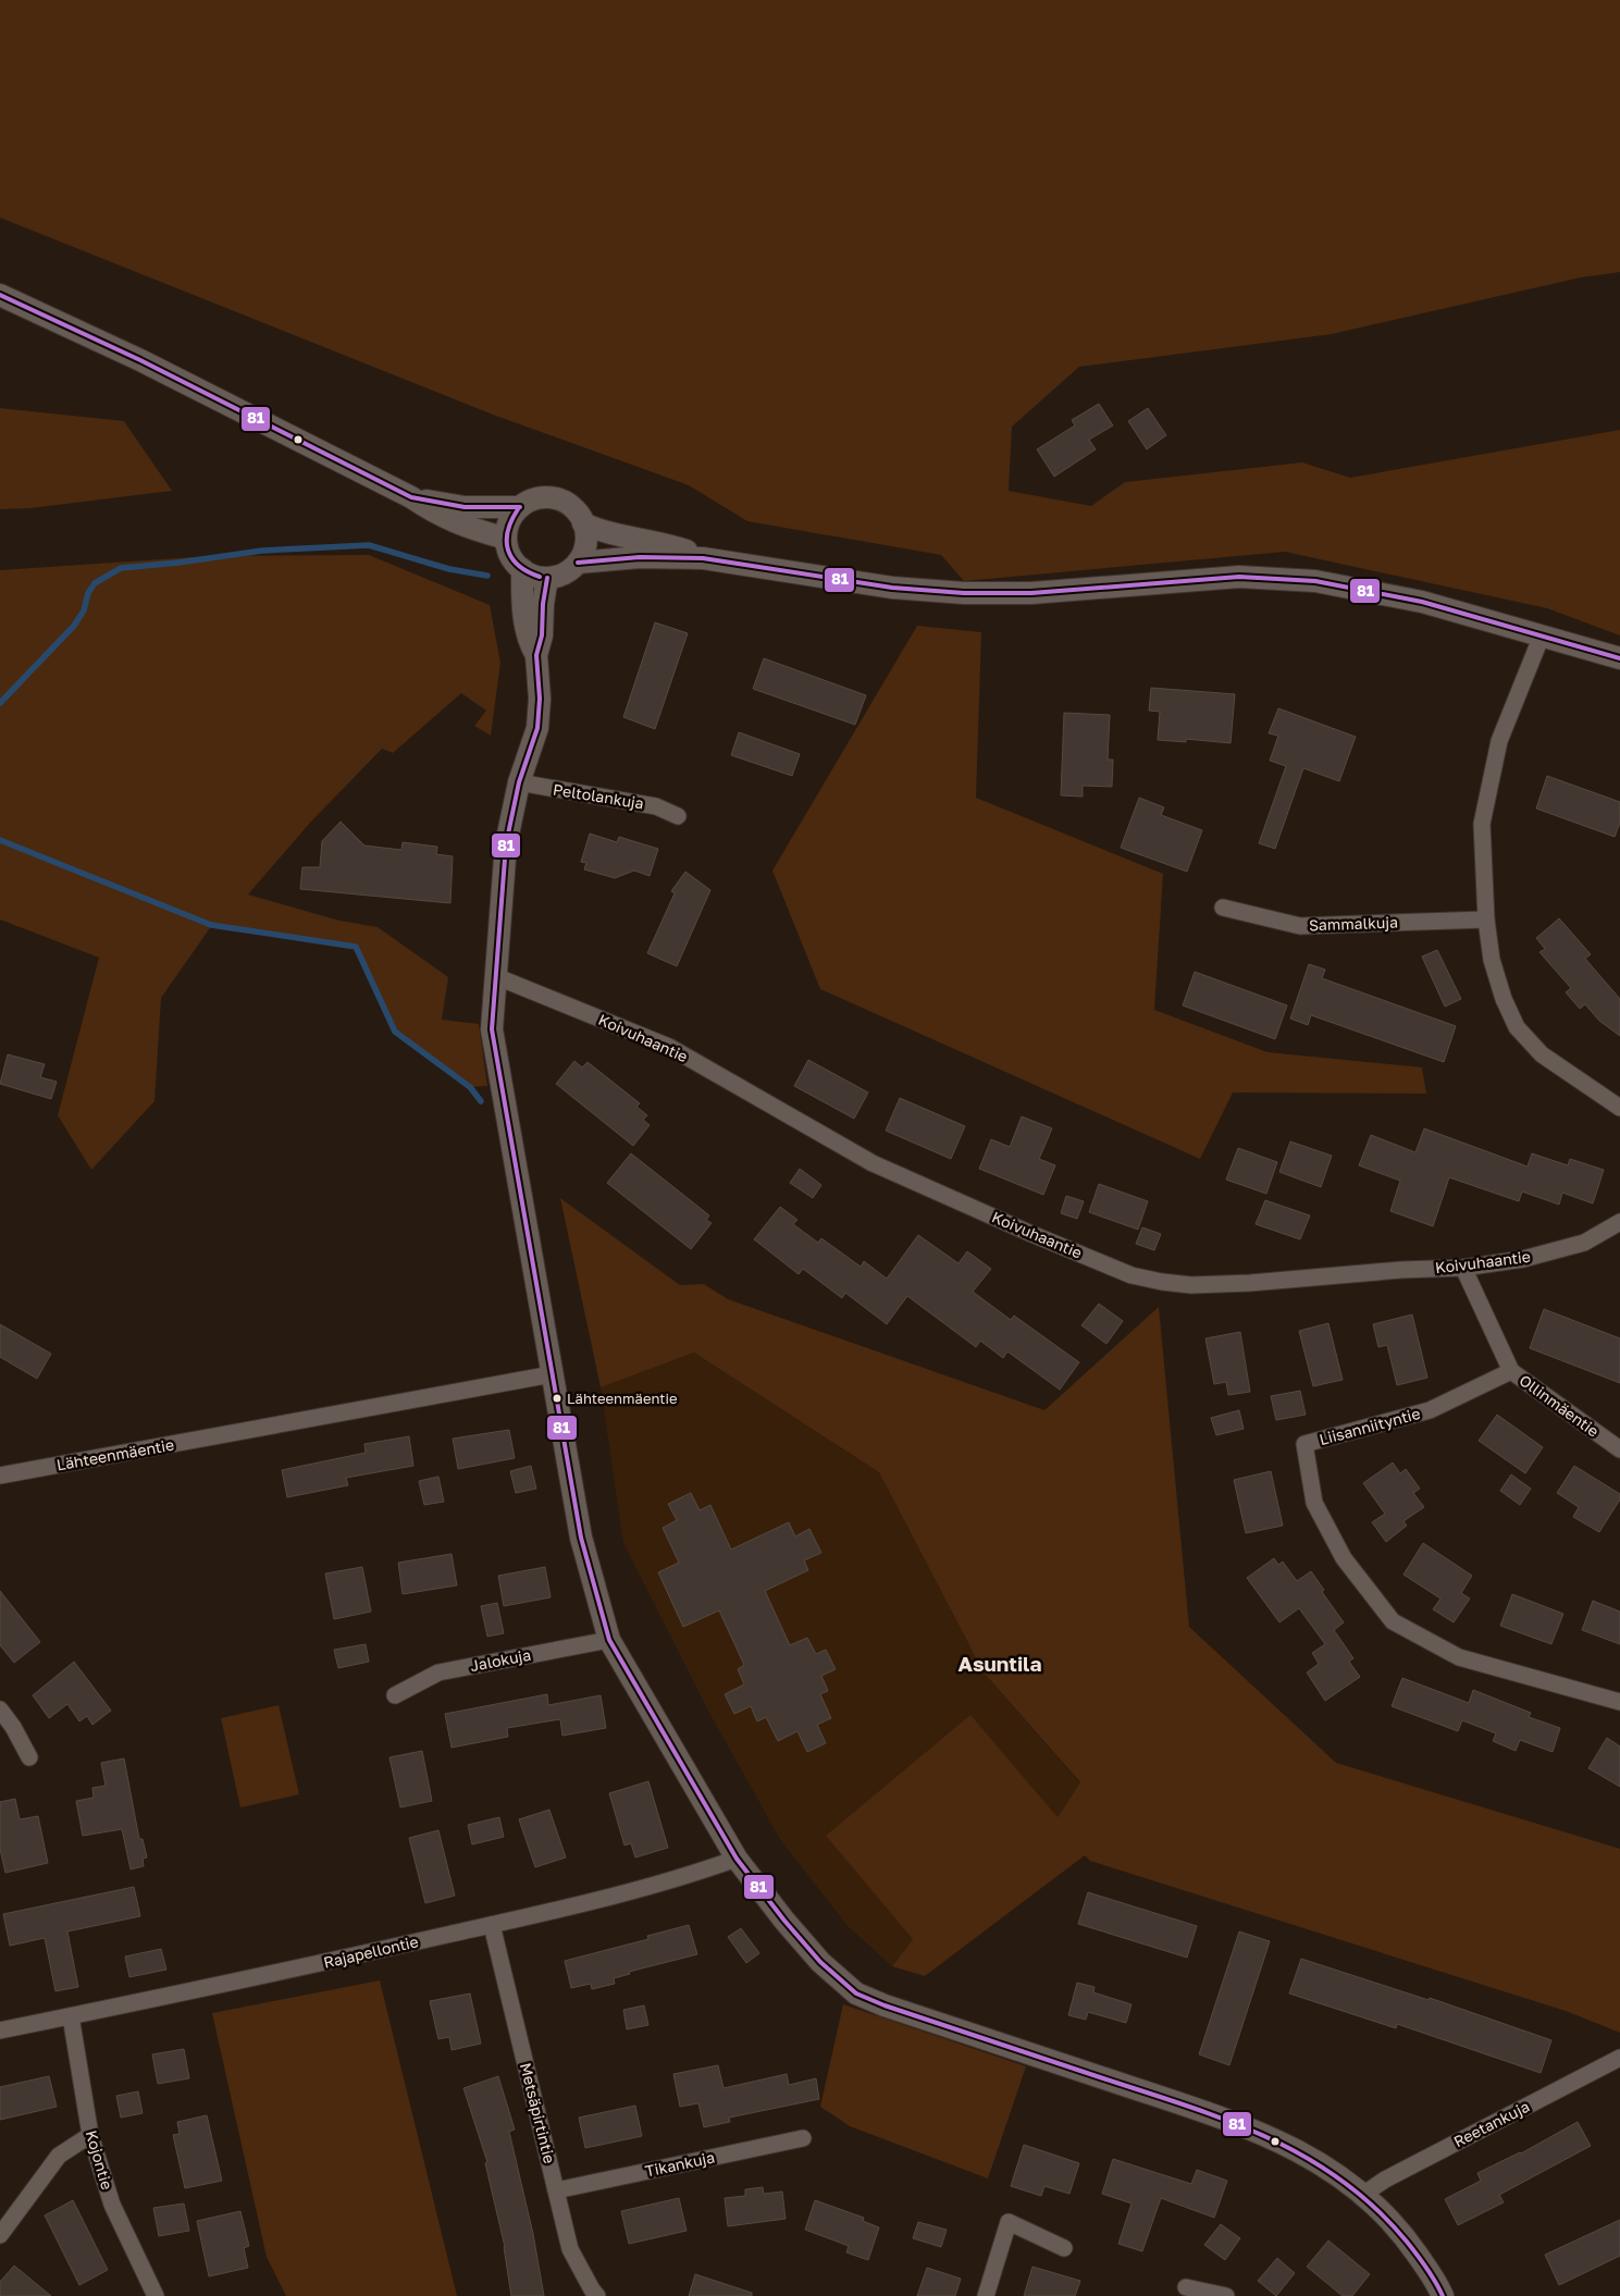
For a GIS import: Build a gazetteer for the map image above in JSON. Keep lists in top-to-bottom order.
{
  "streets": {
    "street": [
      "Peltolankuja",
      "Sammalkuja",
      "Koivuhaantie",
      "Ollinmäentie",
      "Liisanniityntie",
      "Lähteenmäentie",
      "Jalokuja",
      "Rajapellontie",
      "Metsäpirtintie",
      "Reetankuja",
      "Kojontie",
      "Tikankuja"
    ]
  },
  "crossings": [
    ["Koivuhaantie", "Ollinmäentie"],
    ["Ollinmäentie", "Liisanniityntie"],
    ["Rajapellontie", "Metsäpirtintie"],
    ["Rajapellontie", "Kojontie"],
    ["Metsäpirtintie", "Tikankuja"]
  ],
  "districts": ["Asuntila"],
  "places": ["Lähteenmäentie"],
  "lines": ["transit line 81"]
}
